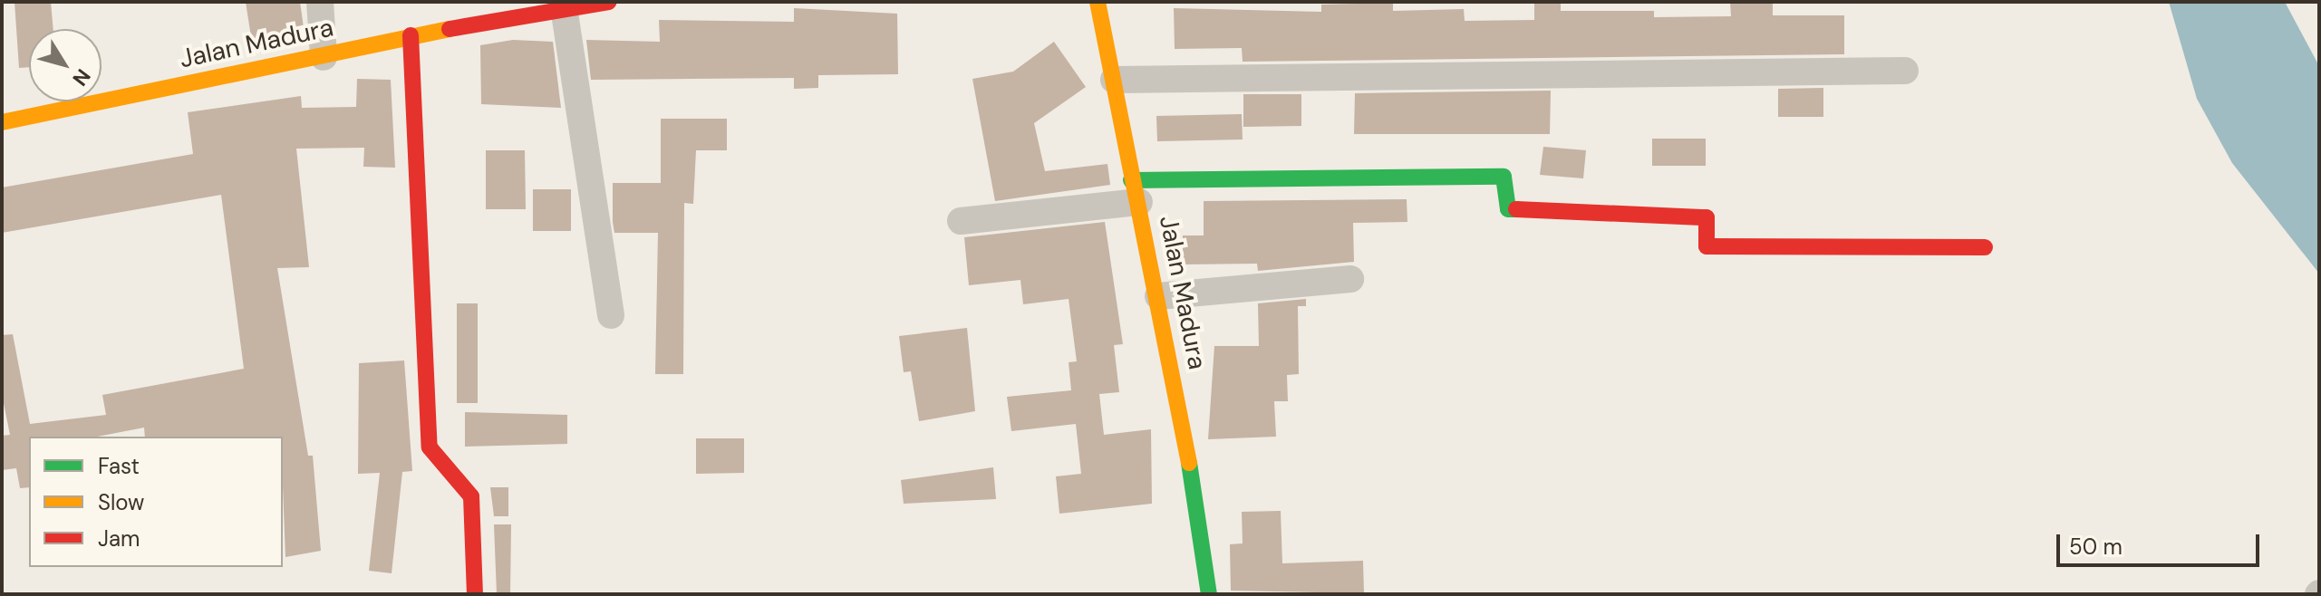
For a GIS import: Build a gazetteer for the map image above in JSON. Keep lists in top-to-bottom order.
{
  "streets": {
    "street": ["Jalan Madura"]
  },
  "legend": ["Fast", "Slow", "Jam"],
  "scale_bar": "50 m",
  "north": "bottom right"
}
